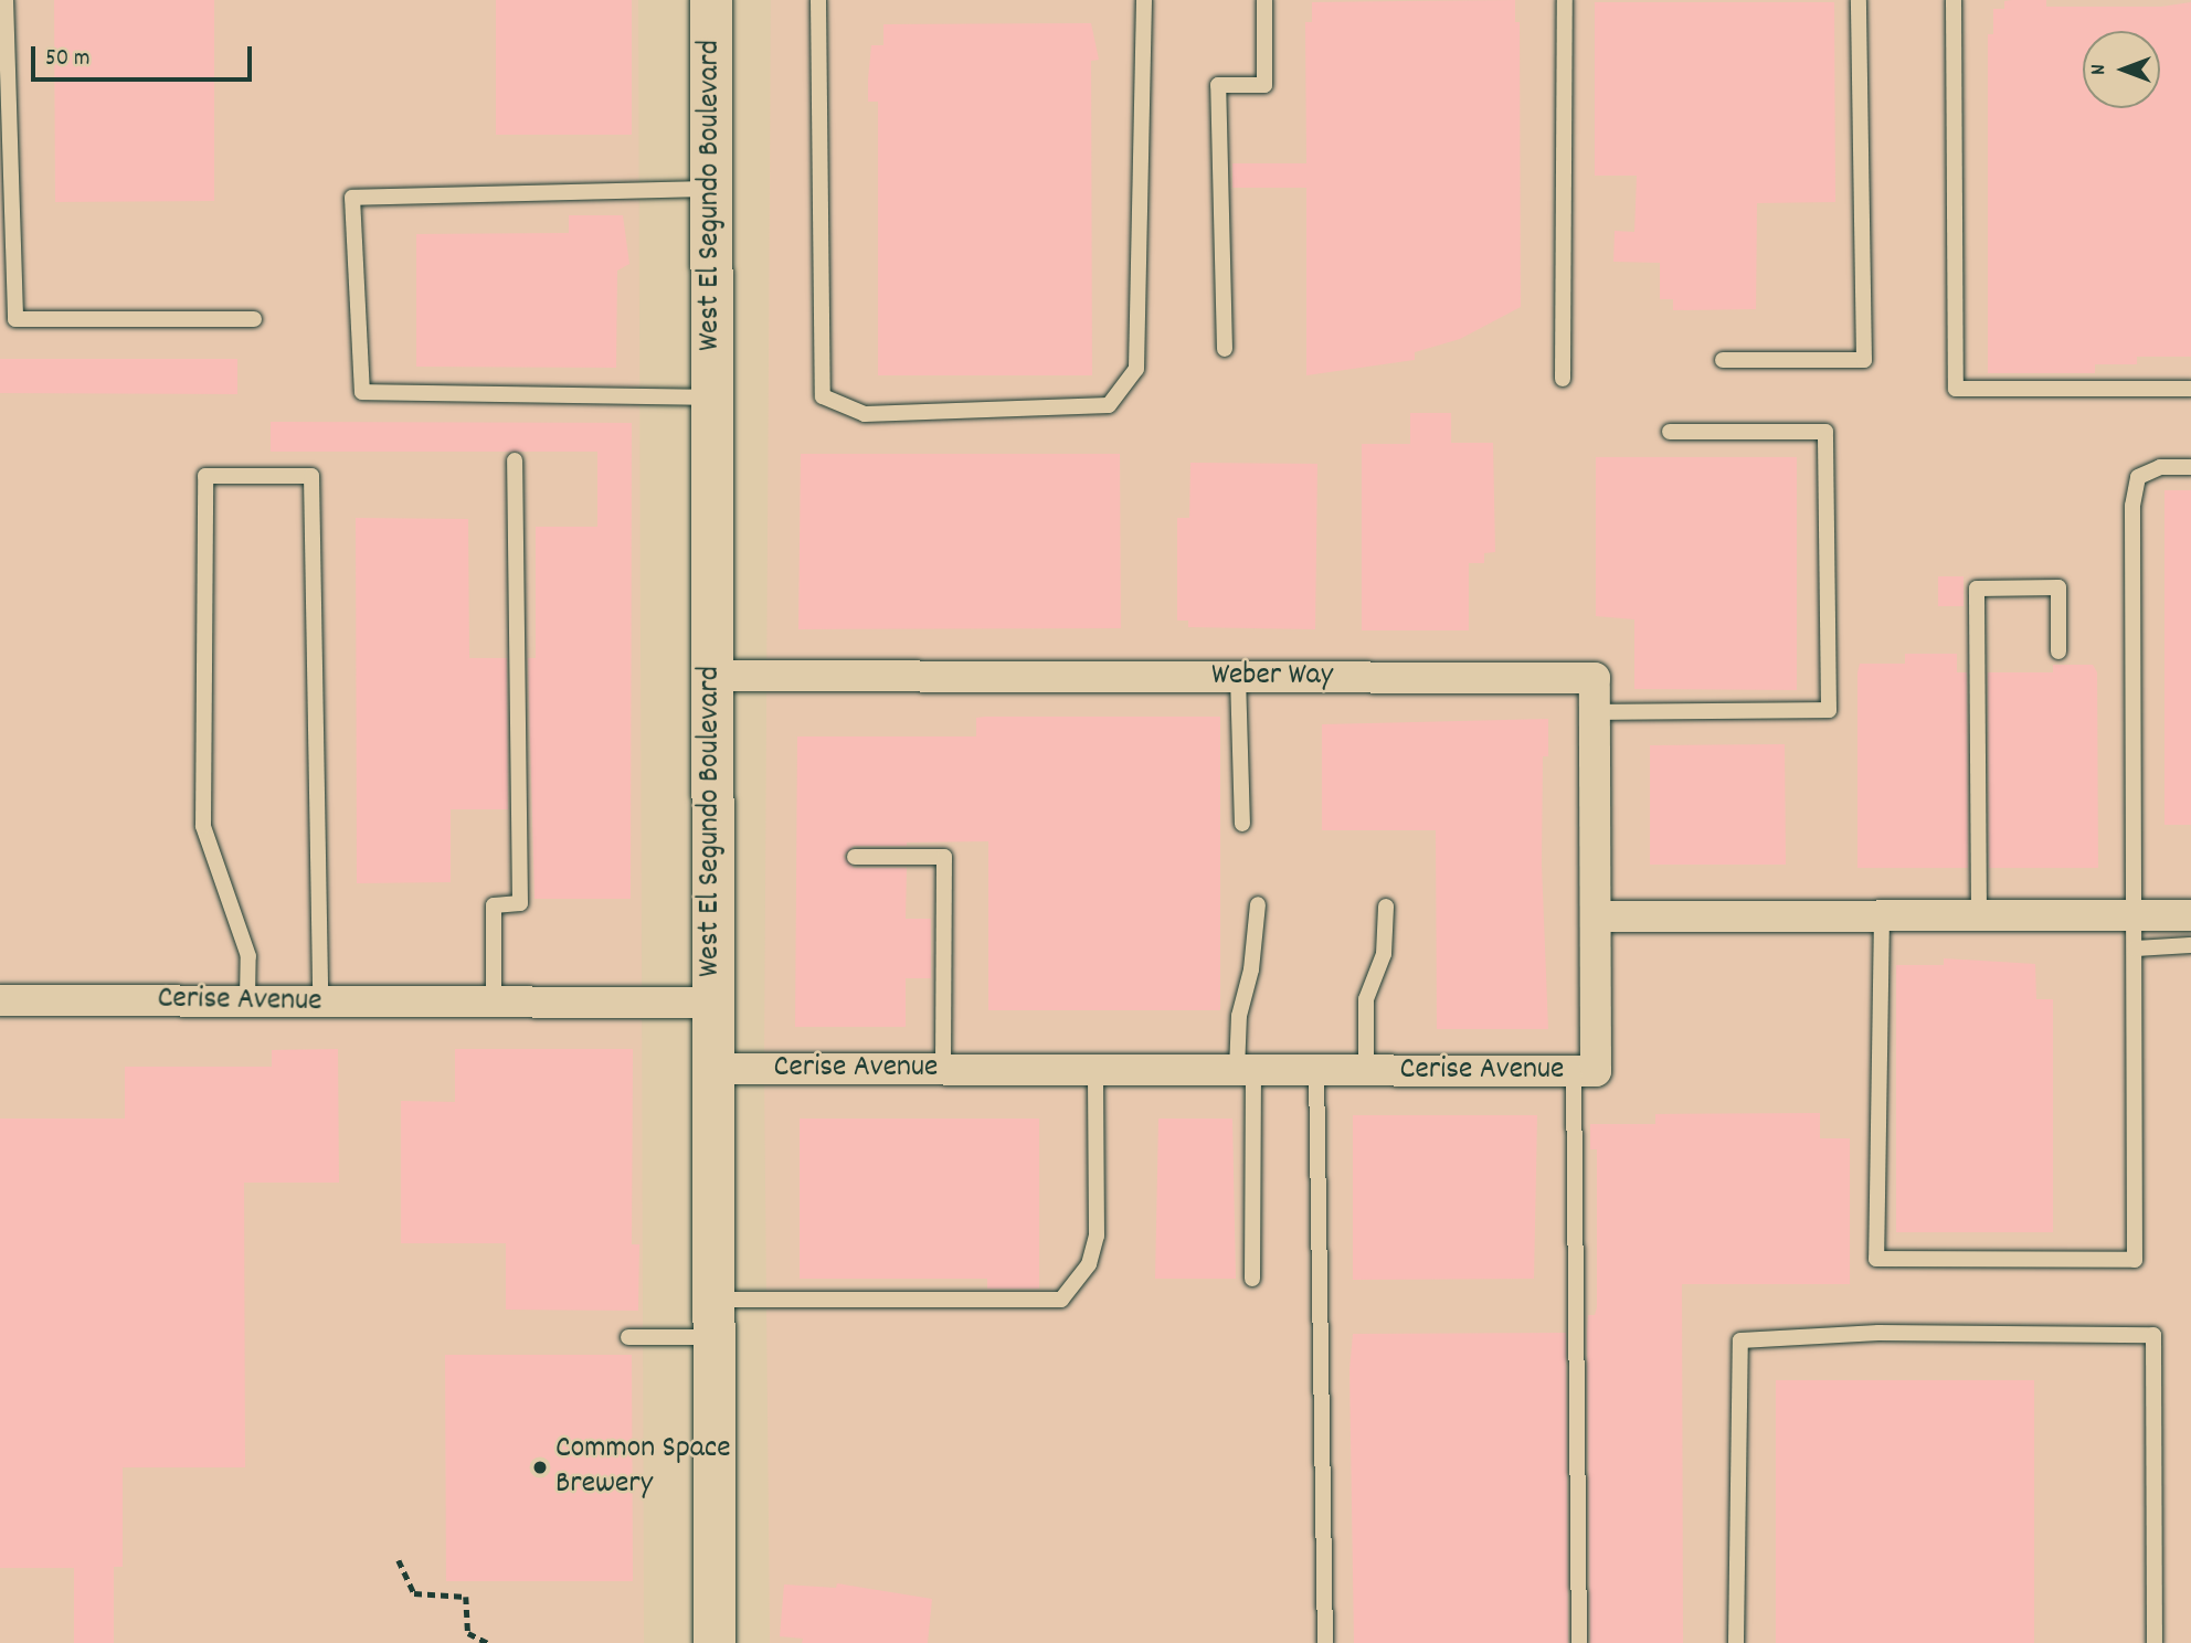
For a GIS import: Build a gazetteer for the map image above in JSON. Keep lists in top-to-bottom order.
{
  "streets": {
    "main road": ["West El Segundo Boulevard"],
    "street": ["Weber Way", "Cerise Avenue"]
  },
  "crossings": [
    ["West El Segundo Boulevard", "Weber Way"],
    ["West El Segundo Boulevard", "Cerise Avenue"],
    ["Weber Way", "Cerise Avenue"]
  ],
  "places": ["Common Space Brewery"],
  "scale_bar": "50 m",
  "north": "left"
}
